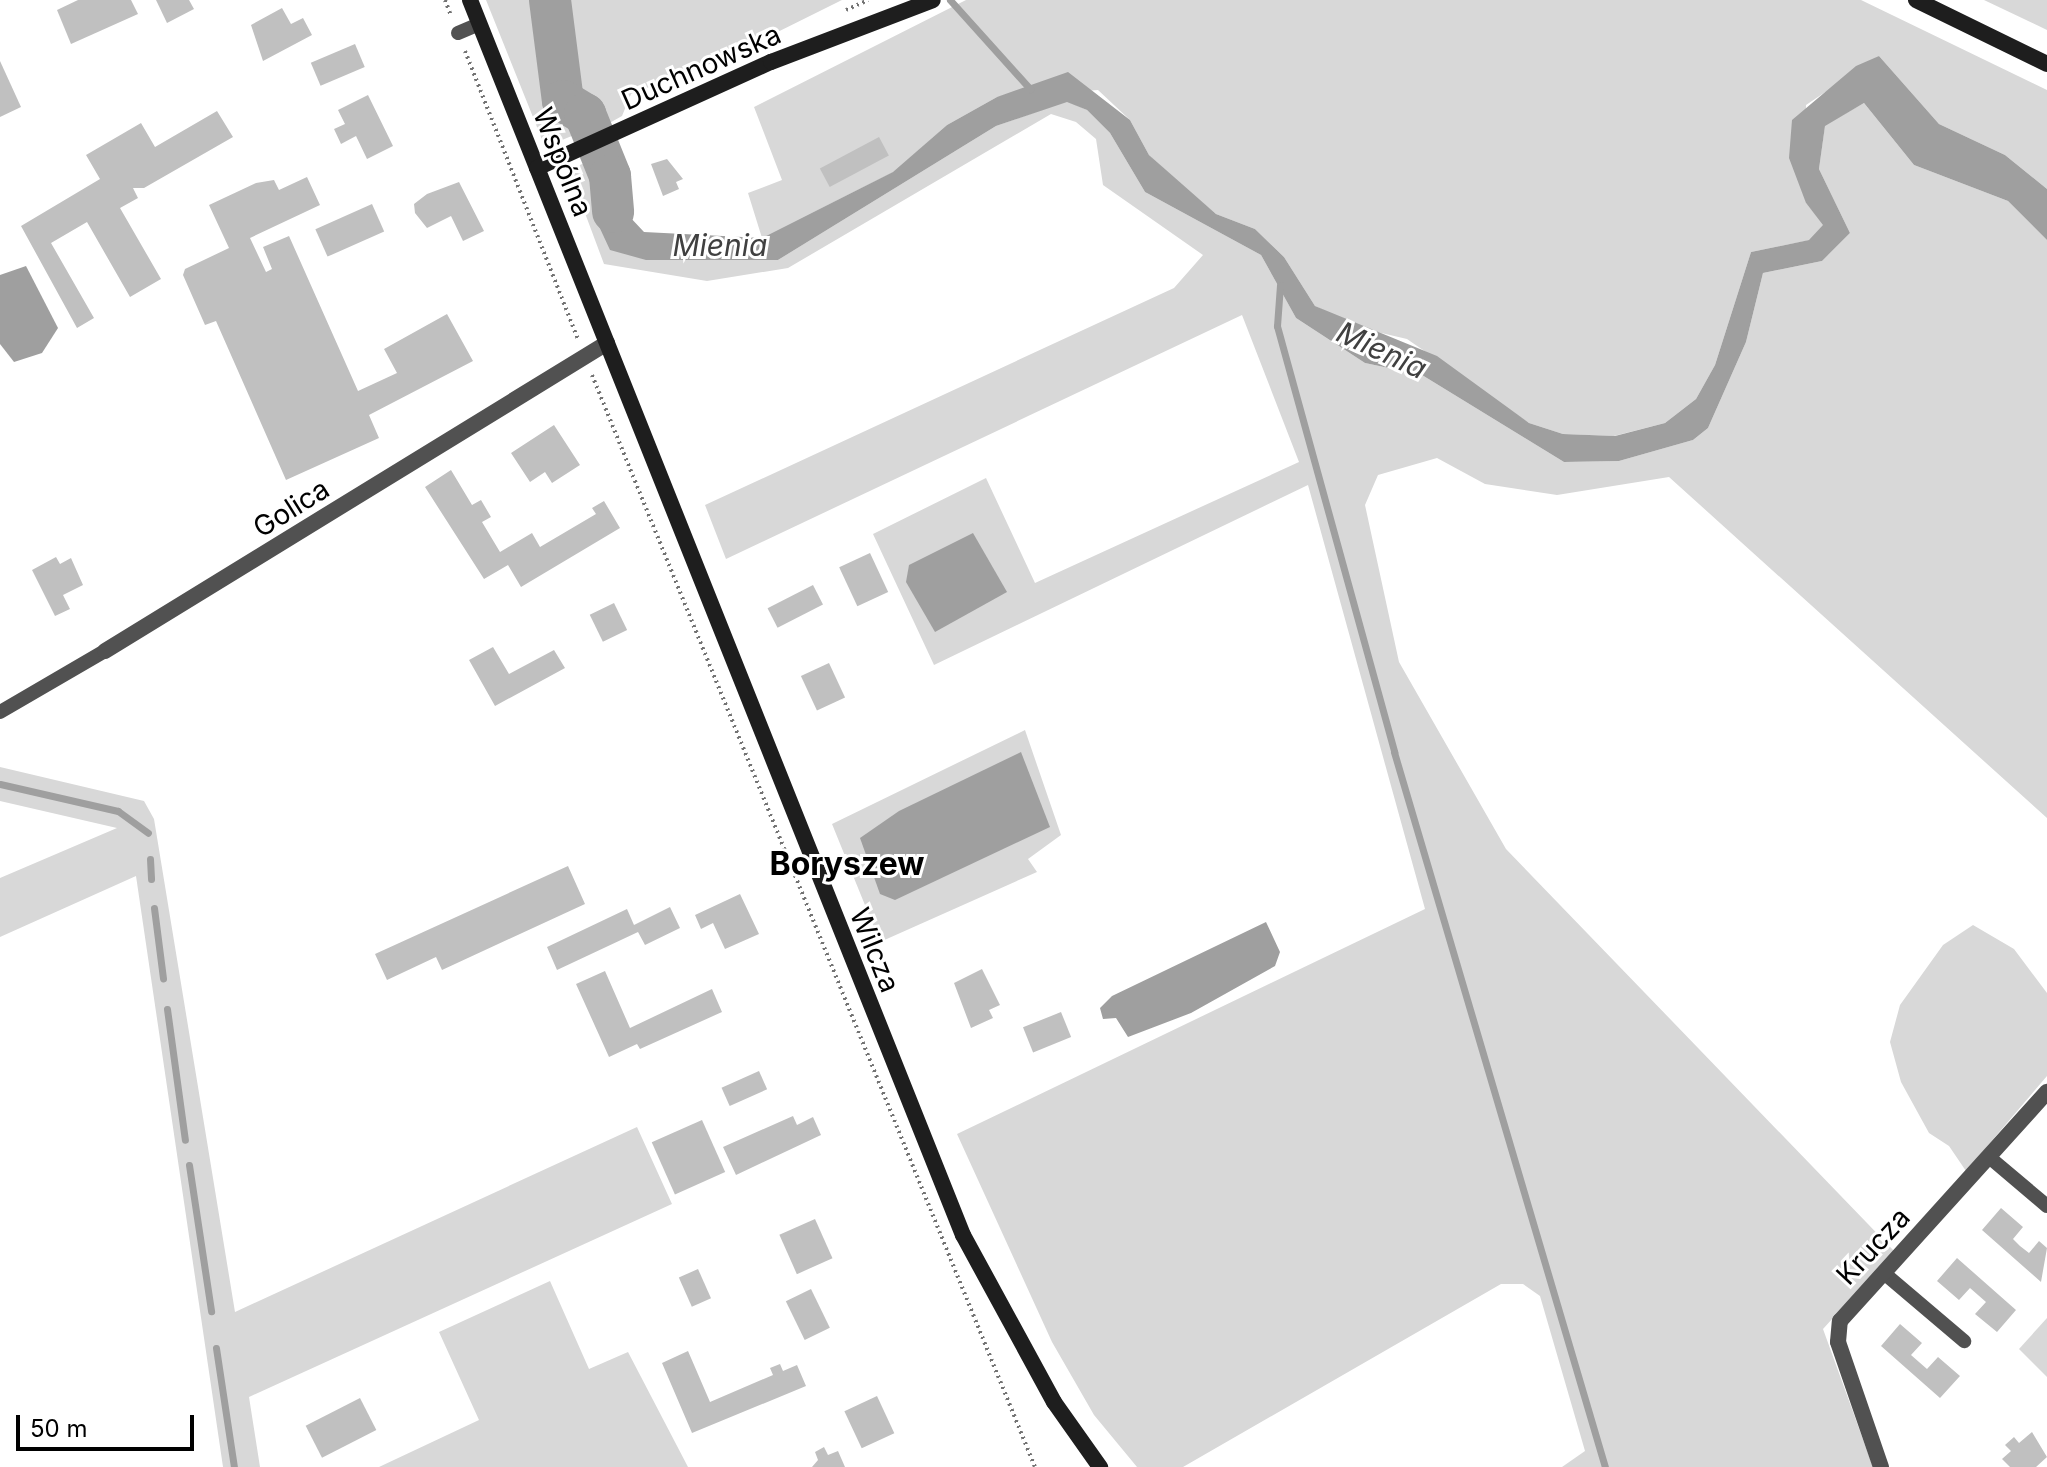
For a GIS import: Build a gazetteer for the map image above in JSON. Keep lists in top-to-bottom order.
{
  "streets": {
    "main road": ["Duchnowska", "Wspólna", "Wilcza"],
    "street": ["Golica", "Krucza"]
  },
  "crossings": [
    ["Duchnowska", "Wspólna"],
    ["Wspólna", "Golica"],
    ["Wspólna", "Wilcza"],
    ["Golica", "Wilcza"]
  ],
  "districts": ["Boryszew"],
  "water": ["Mienia"],
  "scale_bar": "50 m"
}
